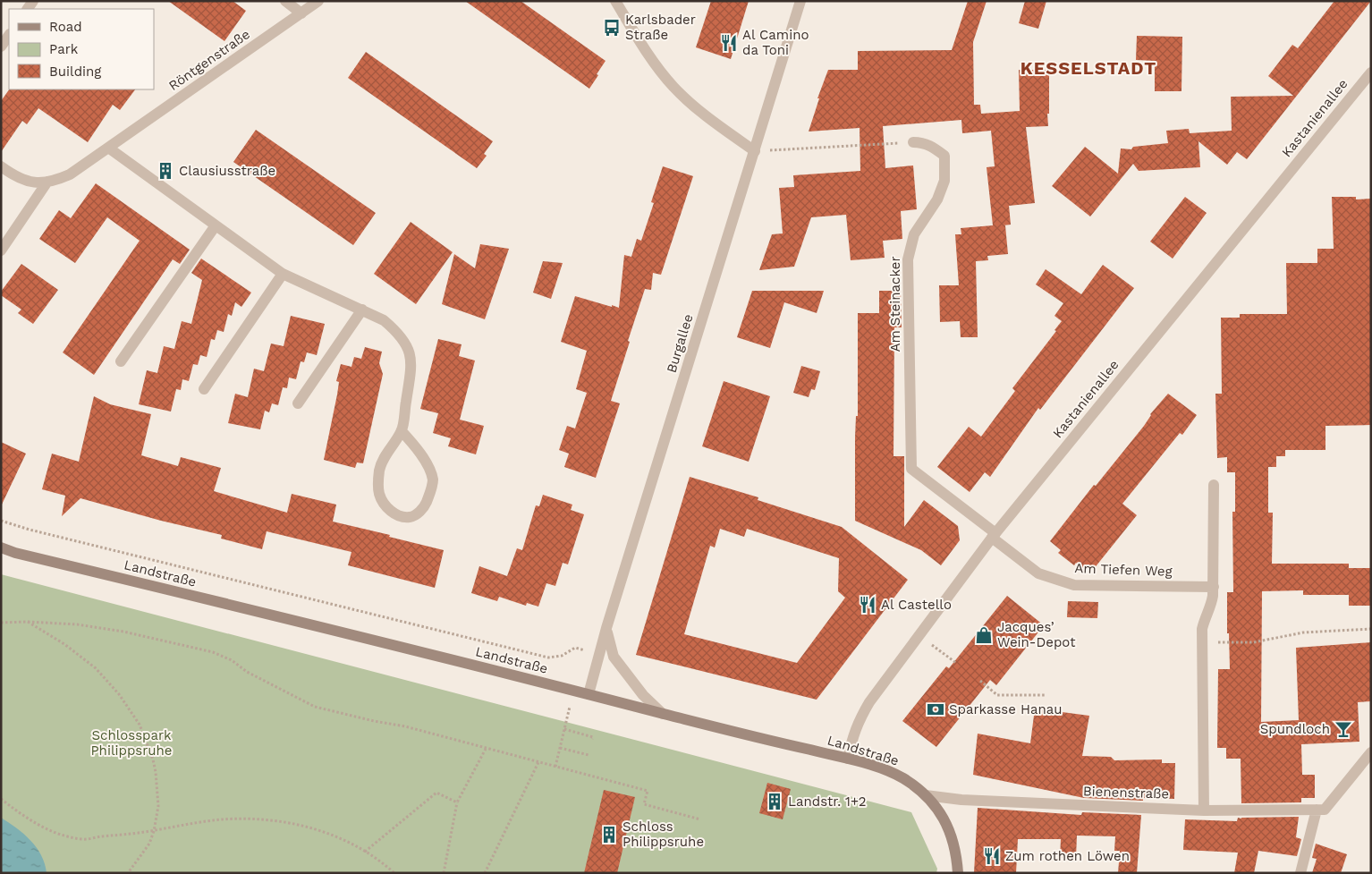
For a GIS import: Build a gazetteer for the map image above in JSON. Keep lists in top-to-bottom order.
{
  "streets": {
    "main road": ["Landstraße"],
    "street": [
      "Röntgenstraße",
      "Kastanienallee",
      "Am Steinacker",
      "Burgallee",
      "Am Tiefen Weg",
      "Bienenstraße"
    ]
  },
  "crossings": [
    ["Kastanienallee", "Am Steinacker"],
    ["Kastanienallee", "Am Tiefen Weg"],
    ["Kastanienallee", "Landstraße"],
    ["Am Steinacker", "Am Tiefen Weg"],
    ["Burgallee", "Landstraße"],
    ["Landstraße", "Bienenstraße"]
  ],
  "districts": ["KESSELSTADT"],
  "parks": ["Schlosspark Philippsruhe"],
  "places": {
    "bus stop": ["Karlsbader Straße"],
    "restaurant": ["Al Camino da Toni", "Al Castello", "Zum rothen Löwen"],
    "building": ["Clausiusstraße", "Landstr. 1+2", "Schloss Philippsruhe"],
    "shop": ["Jacques’ Wein-Depot"],
    "bank": ["Sparkasse Hanau"],
    "bar": ["Spundloch"]
  },
  "legend": ["Road", "Park", "Building"]
}
